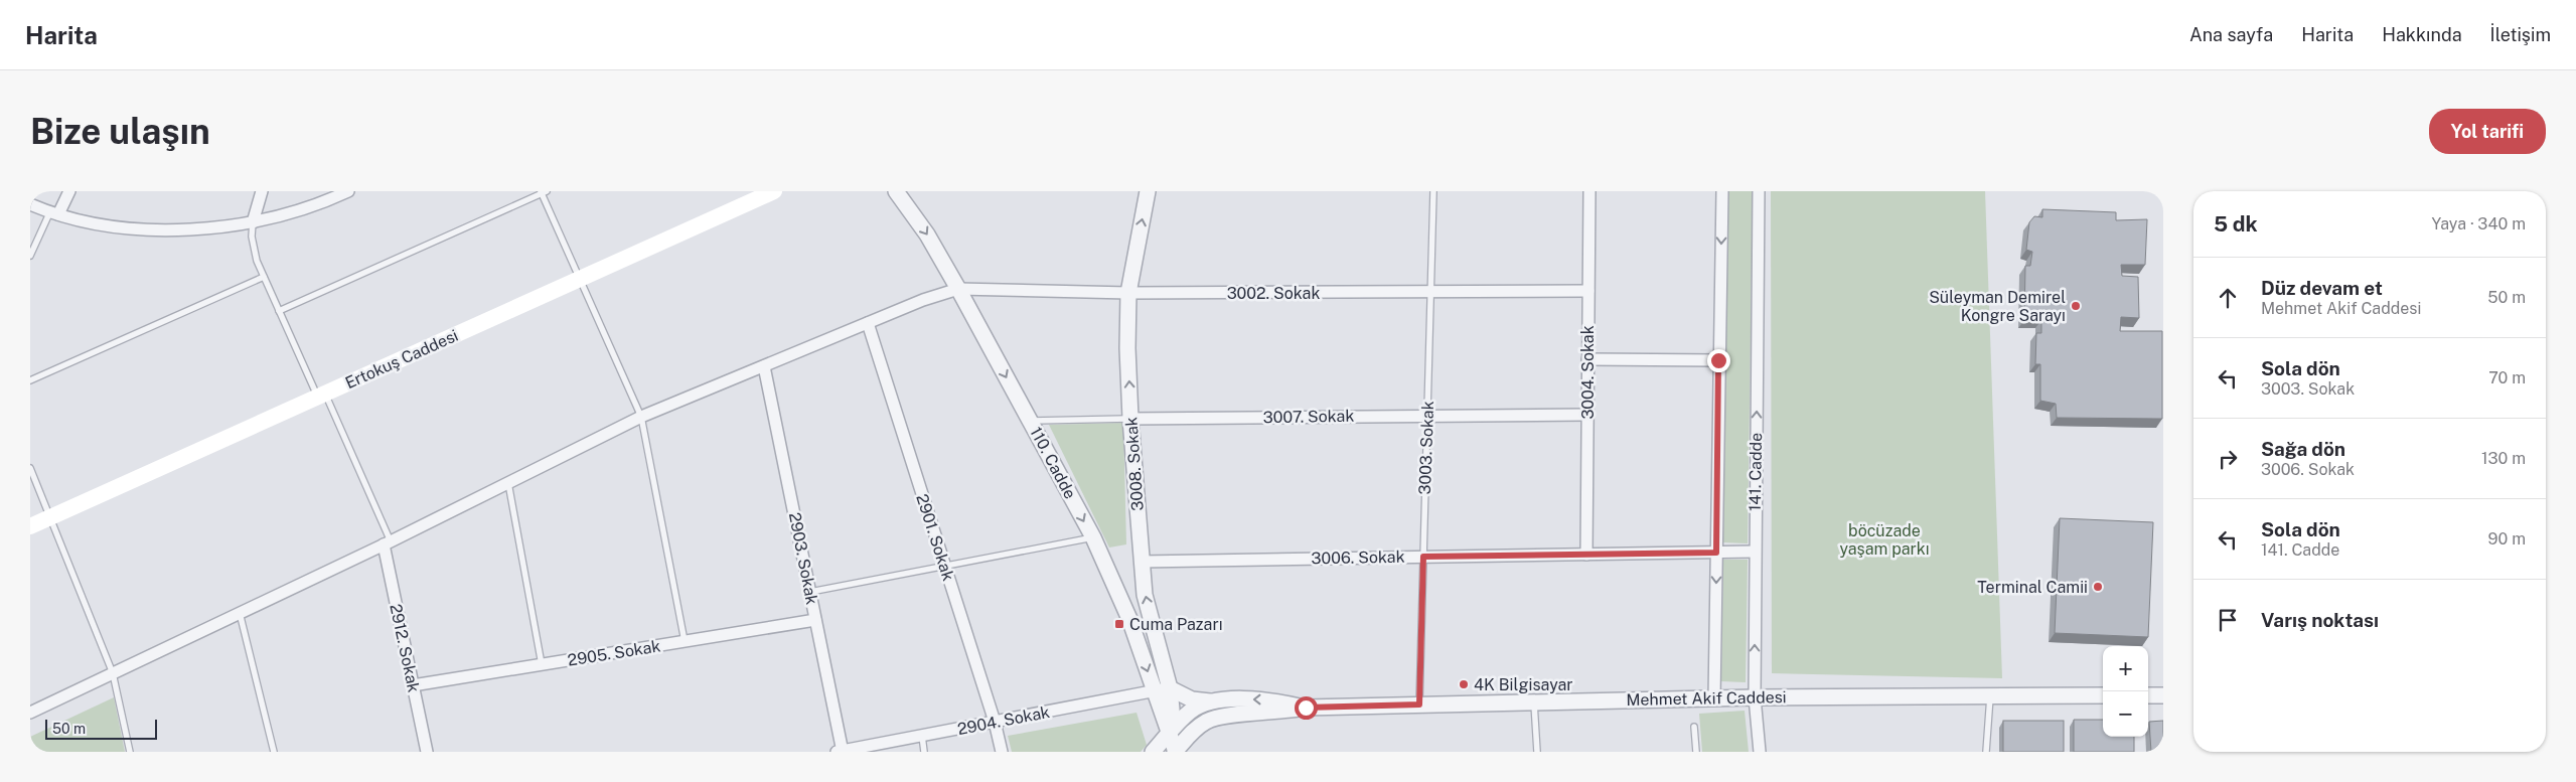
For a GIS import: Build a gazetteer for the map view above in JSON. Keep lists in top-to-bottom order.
{
  "streets": {
    "main road": ["Ertokuş Caddesi"],
    "street": [
      "3002. Sokak",
      "3004. Sokak",
      "3007. Sokak",
      "110. Cadde",
      "3008. Sokak",
      "141. Cadde",
      "2901. Sokak",
      "3006. Sokak",
      "2903. Sokak",
      "2912. Sokak",
      "2905. Sokak",
      "Mehmet Akif Caddesi",
      "2904. Sokak"
    ],
    "lane": ["3003. Sokak"]
  },
  "crossings": [
    ["3002. Sokak", "3004. Sokak"],
    ["3002. Sokak", "3003. Sokak"],
    ["3002. Sokak", "110. Cadde"],
    ["3002. Sokak", "3008. Sokak"],
    ["3002. Sokak", "2901. Sokak"],
    ["3002. Sokak", "2903. Sokak"],
    ["3002. Sokak", "2912. Sokak"],
    ["Ertokuş Caddesi", "2912. Sokak"],
    ["3004. Sokak", "3007. Sokak"],
    ["3004. Sokak", "3006. Sokak"],
    ["3007. Sokak", "3003. Sokak"],
    ["3007. Sokak", "110. Cadde"],
    ["3007. Sokak", "3008. Sokak"],
    ["3003. Sokak", "3006. Sokak"],
    ["3003. Sokak", "Mehmet Akif Caddesi"],
    ["110. Cadde", "3008. Sokak"],
    ["110. Cadde", "Mehmet Akif Caddesi"],
    ["110. Cadde", "2904. Sokak"],
    ["3008. Sokak", "3006. Sokak"],
    ["3008. Sokak", "Mehmet Akif Caddesi"],
    ["3008. Sokak", "2904. Sokak"],
    ["141. Cadde", "3006. Sokak"],
    ["141. Cadde", "Mehmet Akif Caddesi"],
    ["2901. Sokak", "2904. Sokak"],
    ["2903. Sokak", "2905. Sokak"],
    ["2903. Sokak", "2904. Sokak"],
    ["2912. Sokak", "2905. Sokak"]
  ],
  "one_way": ["110. Cadde", "3008. Sokak"],
  "parks": ["böcüzade yaşam parkı"],
  "places": {
    "other": ["Süleyman Demirel Kongre Sarayı", "Terminal Camii", "4K Bilgisayar"],
    "transit": ["Cuma Pazarı"]
  },
  "scale_bar": "50 m",
  "page": {
    "header": "Harita",
    "nav": [
      "Ana sayfa",
      "Harita",
      "Hakkında",
      "İletişim"
    ],
    "buttons": "Yol tarifi",
    "title": "Bize ulaşın",
    "heading": ["5 dk", "Yaya · 340 m"],
    "list": [
      ["Düz devam et", "Mehmet Akif Caddesi", "50 m"],
      ["Sola dön", "3003. Sokak", "70 m"],
      ["Sağa dön", "3006. Sokak", "130 m"],
      ["Sola dön", "141. Cadde", "90 m"],
      "Varış noktası"
    ],
    "map_buttons": ["+", "−"],
    "scale": "50 m"
  }
}
